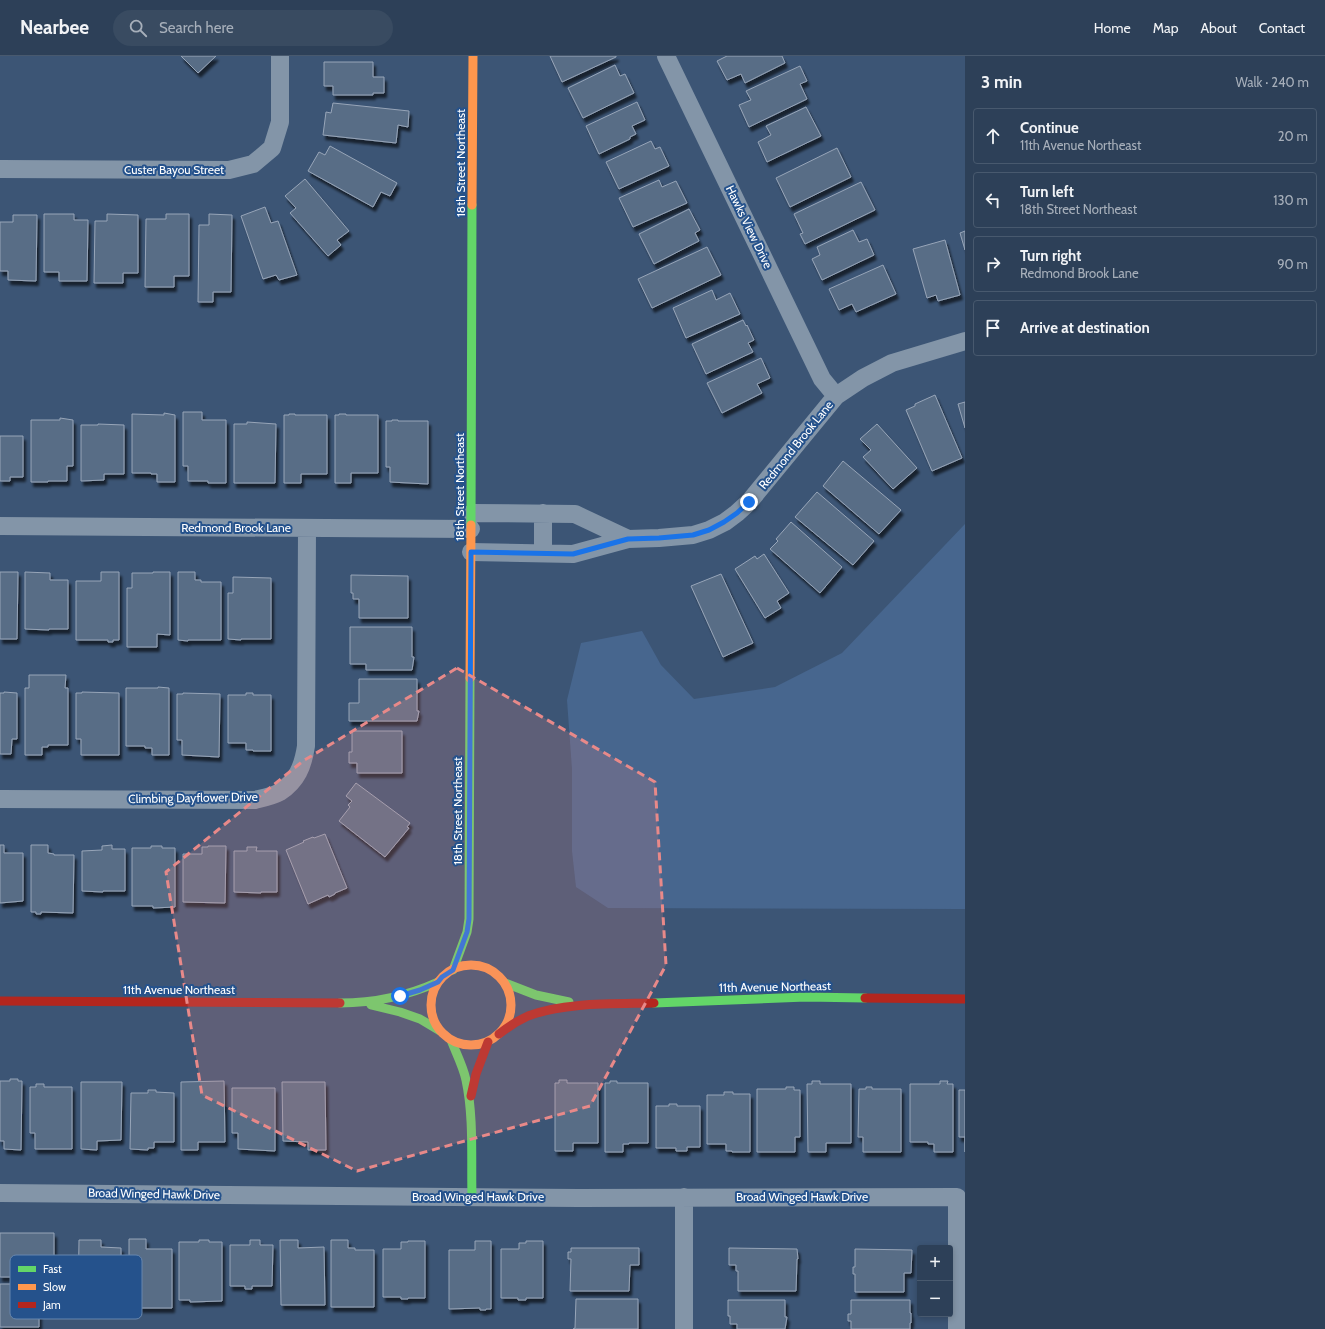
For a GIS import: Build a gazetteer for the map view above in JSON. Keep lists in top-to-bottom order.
{
  "streets": {
    "street": [
      "18th Street Northeast",
      "Custer Bayou Street",
      "Hawks View Drive",
      "Redmond Brook Lane",
      "Climbing Dayflower Drive",
      "11th Avenue Northeast",
      "Broad Winged Hawk Drive"
    ]
  },
  "crossings": [
    ["18th Street Northeast", "Redmond Brook Lane"],
    ["18th Street Northeast", "11th Avenue Northeast"],
    ["Hawks View Drive", "Redmond Brook Lane"],
    ["Redmond Brook Lane", "Climbing Dayflower Drive"]
  ],
  "legend": ["Fast", "Slow", "Jam"],
  "page": {
    "header": "Nearbee",
    "search": "Search here",
    "nav": [
      "Home",
      "Map",
      "About",
      "Contact"
    ],
    "heading": ["3 min", "Walk · 240 m"],
    "list": [
      ["Continue", "11th Avenue Northeast", "20 m"],
      ["Turn left", "18th Street Northeast", "130 m"],
      ["Turn right", "Redmond Brook Lane", "90 m"],
      "Arrive at destination"
    ],
    "map_buttons": ["+", "−"]
  }
}
